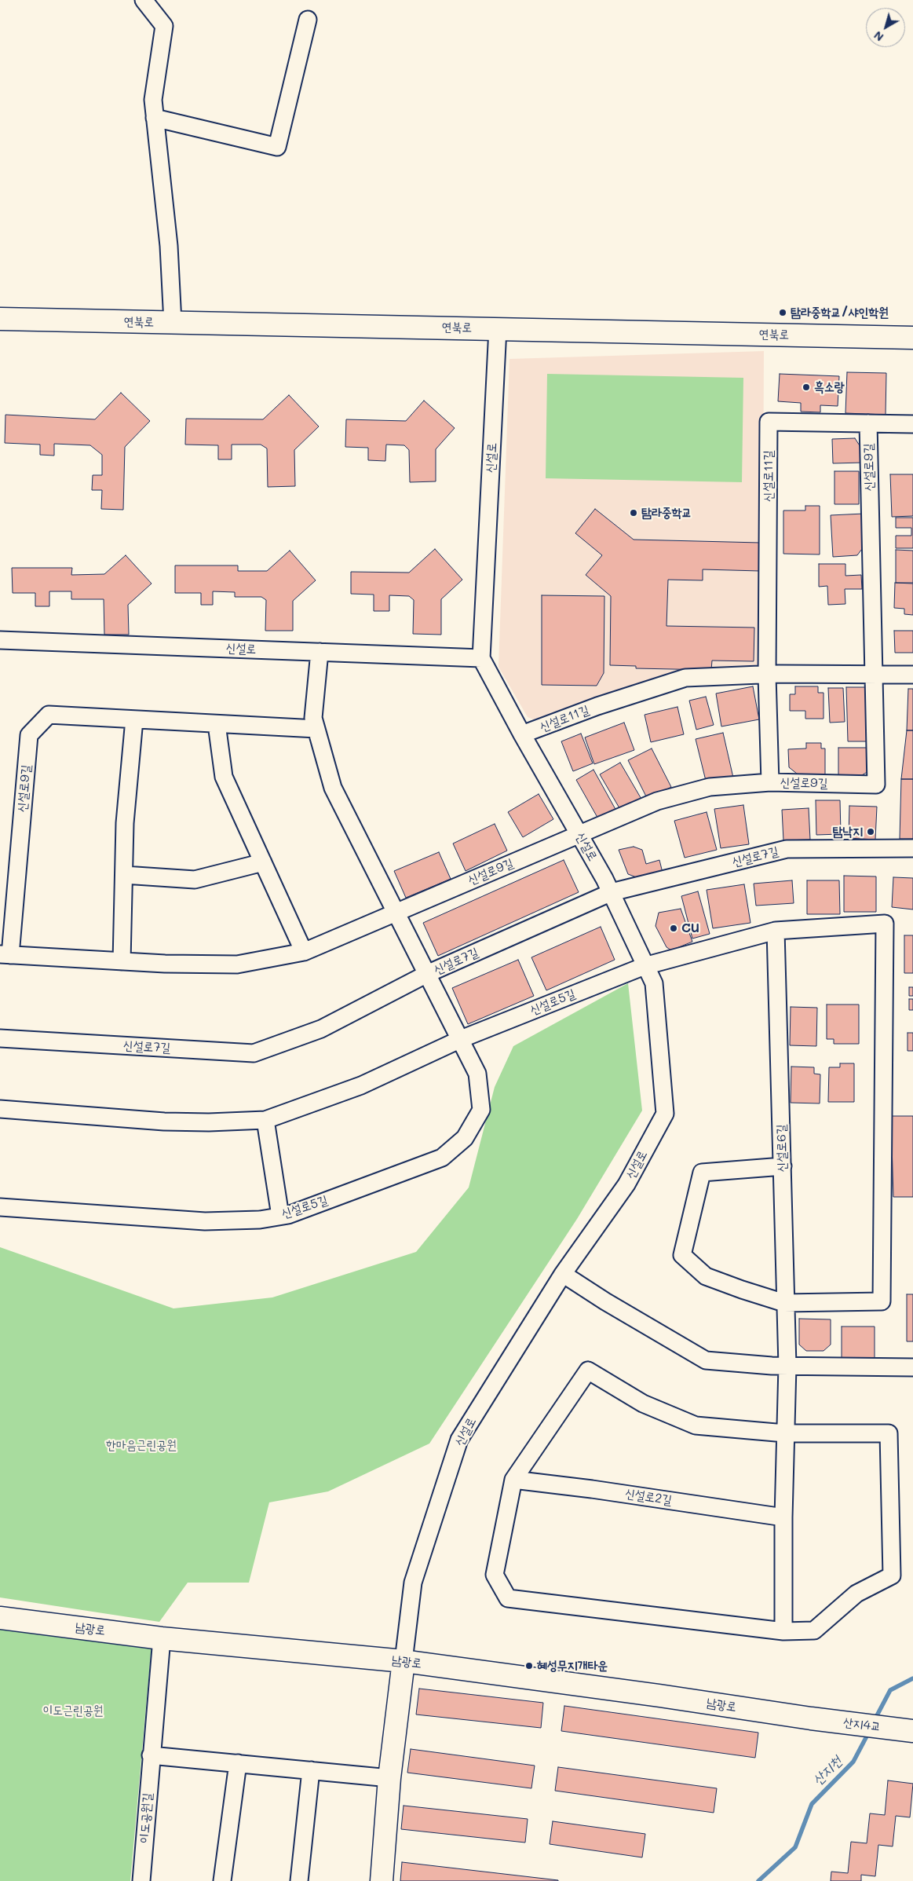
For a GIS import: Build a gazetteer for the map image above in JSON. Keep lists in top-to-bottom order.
{
  "streets": {
    "main road": ["연북로", "남광로", "산지4교"],
    "street": [
      "신설로",
      "신설로9길",
      "신설로11길",
      "신설로7길",
      "신설로5길",
      "신설로6길",
      "신설로2길",
      "이도공원길"
    ]
  },
  "crossings": [
    ["연북로", "신설로"],
    ["신설로", "신설로9길"],
    ["신설로", "신설로11길"],
    ["신설로", "신설로7길"],
    ["신설로", "신설로5길"],
    ["신설로", "남광로"],
    ["신설로9길", "신설로11길"],
    ["신설로5길", "신설로6길"],
    ["남광로", "산지4교"],
    ["남광로", "이도공원길"]
  ],
  "water": ["산지천"],
  "parks": ["한마음근린공원", "이도근린공원"],
  "places": [
    "탐라중학교/샤인학원",
    "흑소랑",
    "탐라중학교",
    "탐낙지",
    "CU",
    "혜성무지개타운"
  ],
  "north": "bottom left"
}
